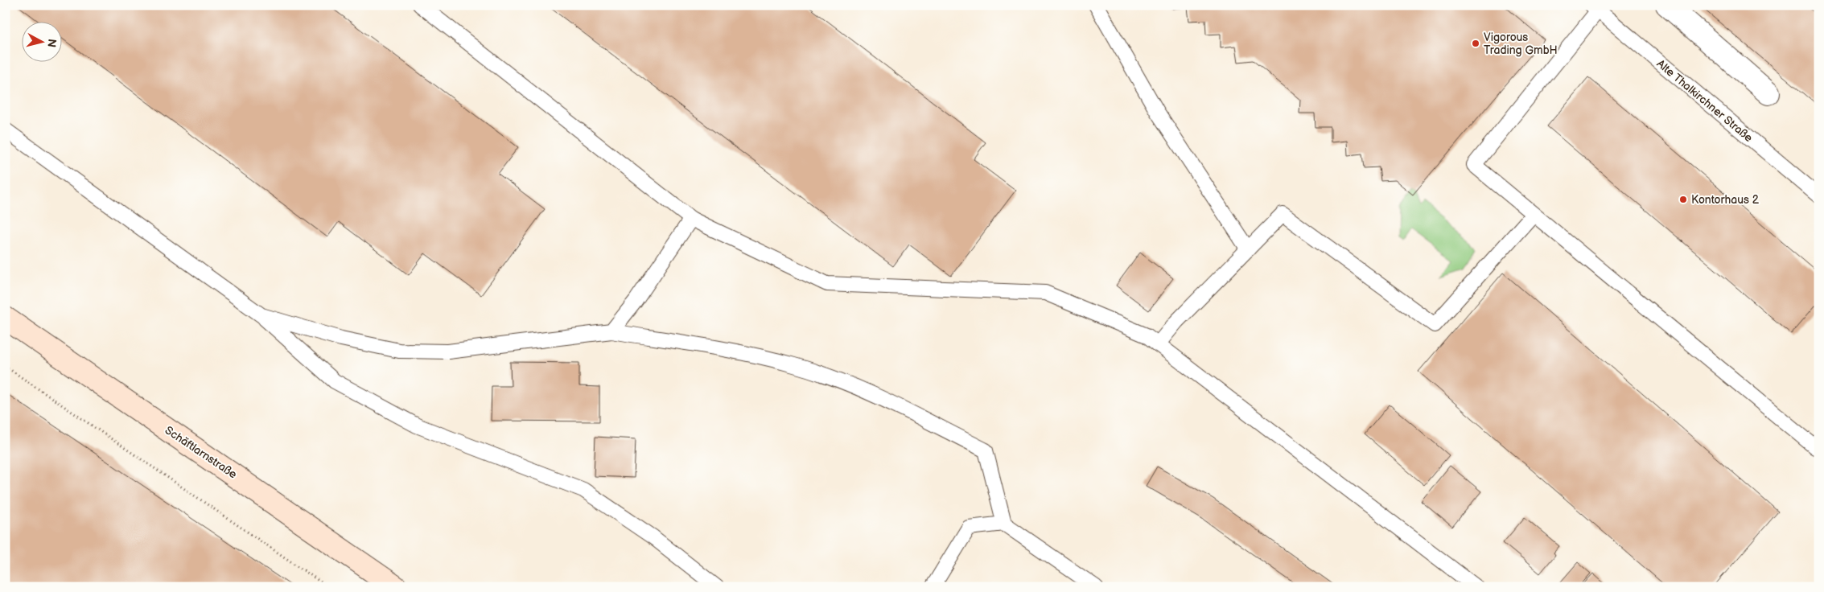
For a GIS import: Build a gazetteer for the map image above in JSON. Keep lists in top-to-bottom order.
{
  "streets": {
    "main road": ["Schäftlarnstraße"],
    "lane": ["Alte Thalkirchner Straße"]
  },
  "places": ["Vigorous Trading GmbH", "Kontorhaus 2"],
  "north": "right"
}
